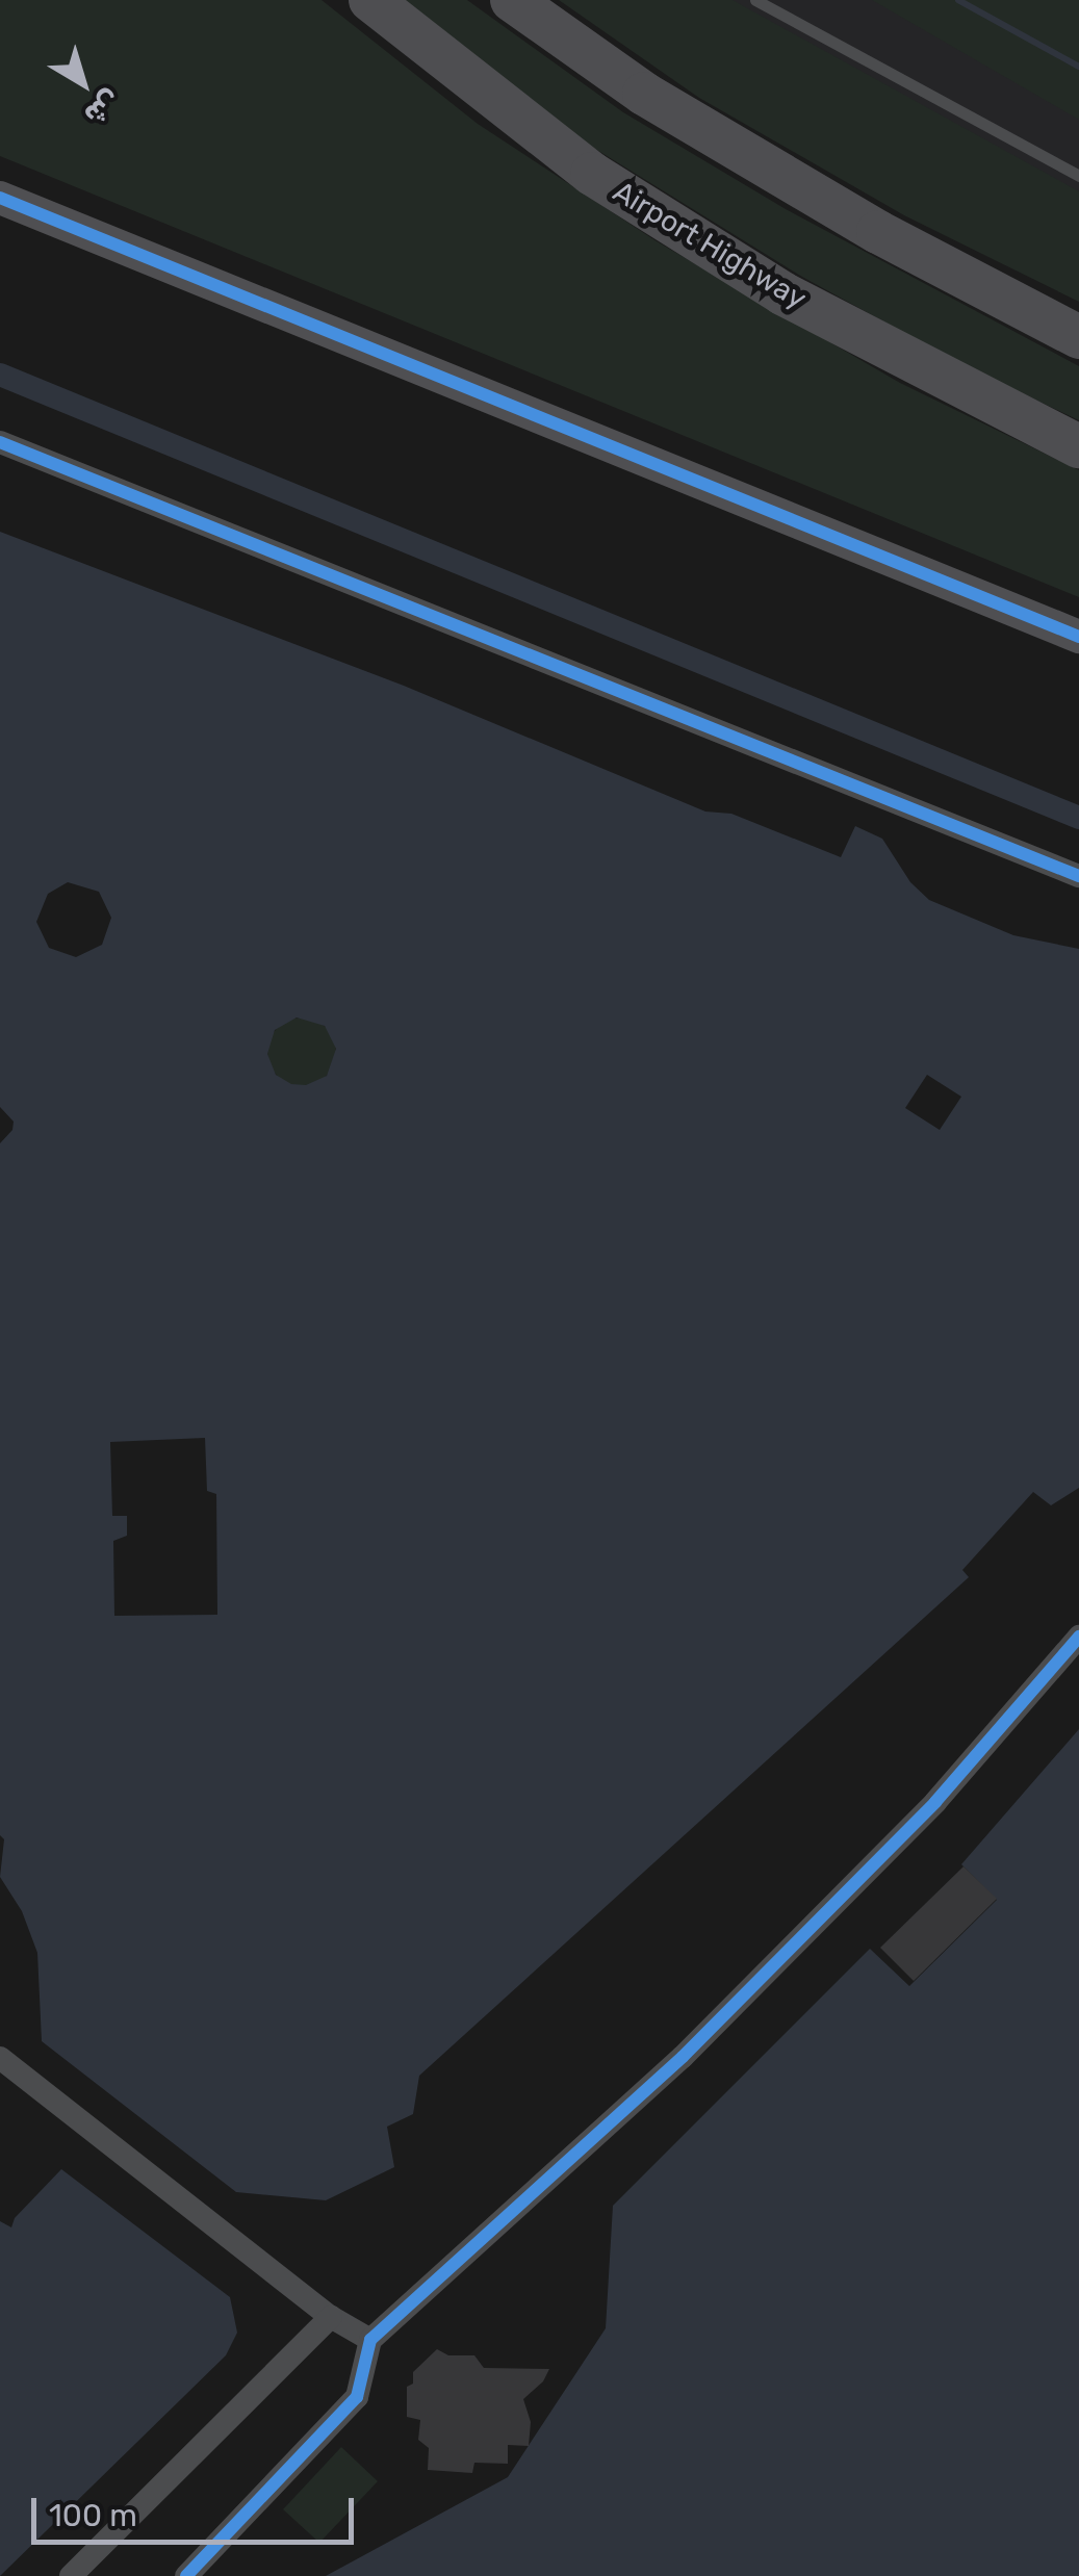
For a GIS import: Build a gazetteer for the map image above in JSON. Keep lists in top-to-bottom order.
{
  "streets": {
    "highway": ["Airport Highway"]
  },
  "scale_bar": "100 m",
  "north": "bottom right"
}
